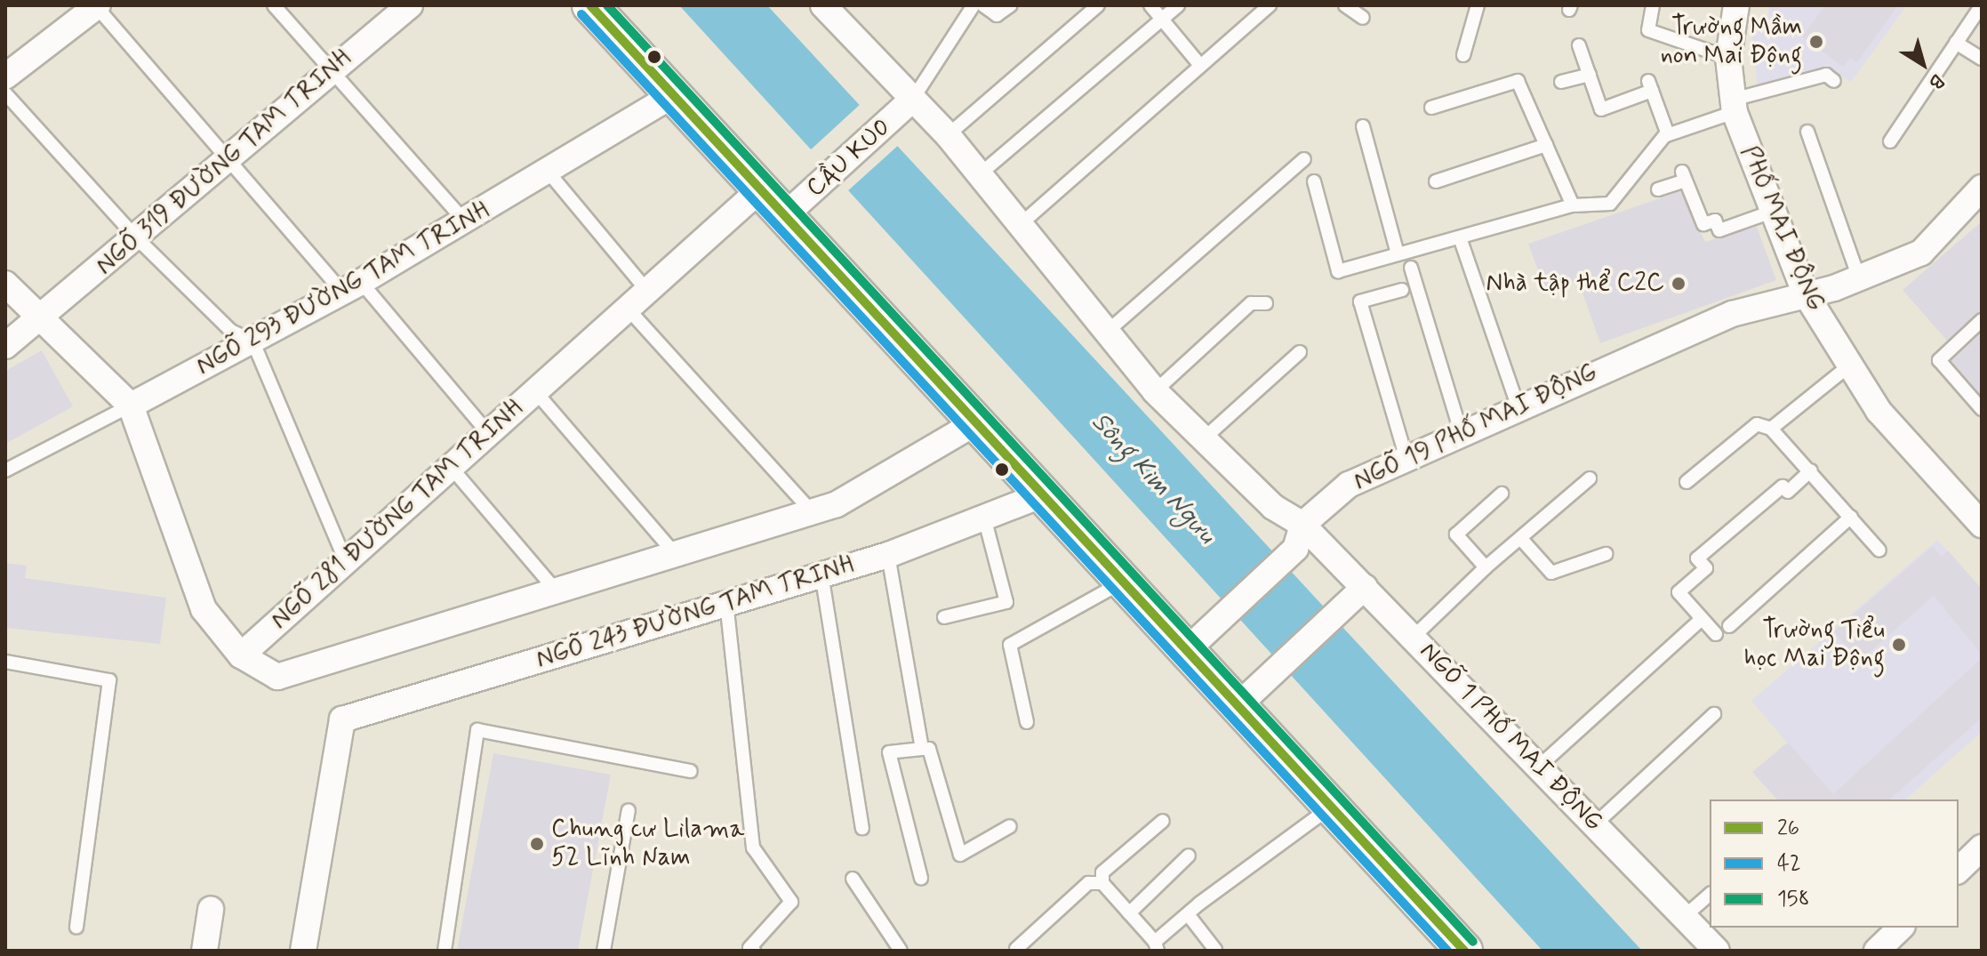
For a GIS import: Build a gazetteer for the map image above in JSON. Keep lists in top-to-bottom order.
{
  "streets": {
    "street": [
      "CẦU KU0",
      "NGÕ 319 ĐƯỜNG TAM TRINH",
      "PHỐ MAI ĐỘNG",
      "NGÕ 293 ĐƯỜNG TAM TRINH",
      "NGÕ 19 PHỐ MAI ĐỘNG",
      "NGÕ 281 ĐƯỜNG TAM TRINH",
      "NGÕ 243 ĐƯỜNG TAM TRINH",
      "NGÕ 1 PHỐ MAI ĐỘNG"
    ]
  },
  "crossings": [
    ["PHỐ MAI ĐỘNG", "NGÕ 19 PHỐ MAI ĐỘNG"],
    ["NGÕ 19 PHỐ MAI ĐỘNG", "NGÕ 1 PHỐ MAI ĐỘNG"]
  ],
  "water": ["Sông Kim Ngưu"],
  "places": [
    "Trường Mầm non Mai Động",
    "Nhà tập thể C2C",
    "Trường Tiểu học Mai Động",
    "Chung cư Lilama 52 Lĩnh Nam"
  ],
  "lines": ["transit line 26", "transit line 158", "transit line 42"],
  "legend": ["26", "42", "158"],
  "north": "bottom right"
}
